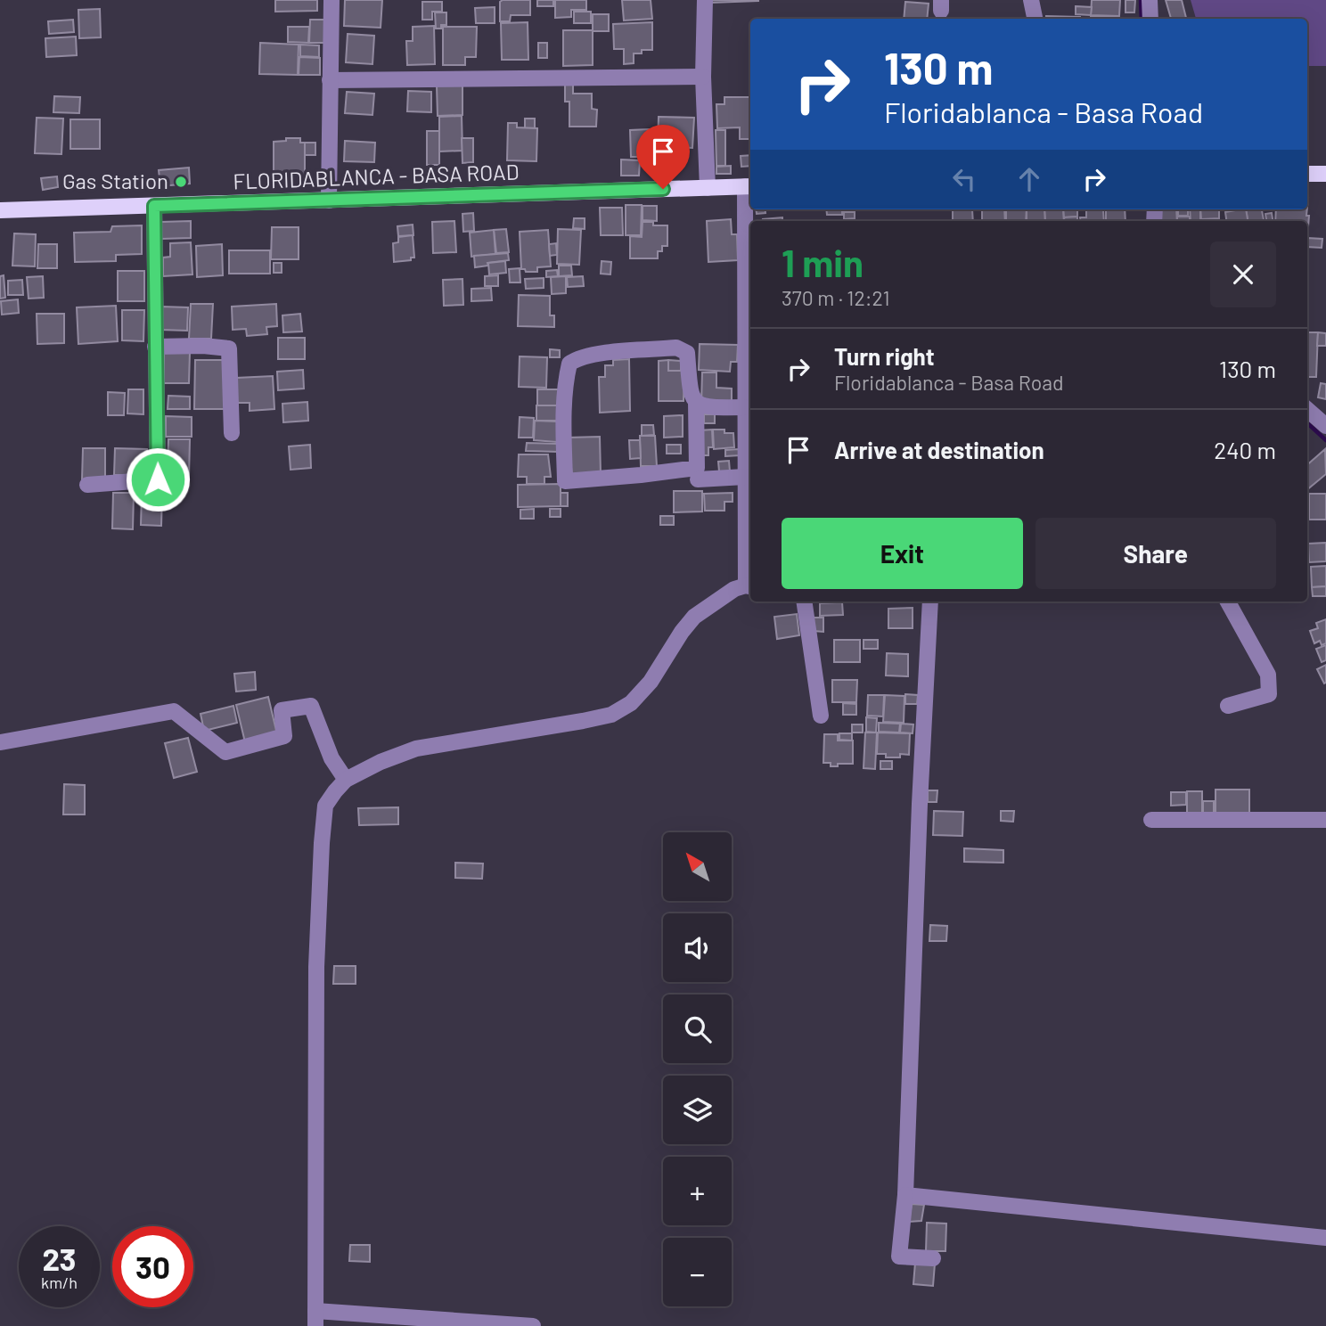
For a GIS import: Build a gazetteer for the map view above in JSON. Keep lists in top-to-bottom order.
{
  "streets": {
    "main road": ["FLORIDABLANCA - BASA ROAD"]
  },
  "places": ["Gas Station"],
  "north": "top left",
  "page": {
    "turn": ["130 m", "Floridablanca - Basa Road"],
    "heading": ["1 min", "370 m · 12:21"],
    "list": [
      {
        "name": "Turn right",
        "note": "Floridablanca - Basa Road",
        "value": "130 m"
      },
      {
        "name": "Arrive at destination",
        "value": "240 m"
      }
    ],
    "buttons": ["Exit", "Share"],
    "map_buttons": ["+", "−"],
    "speed": "23 km/h",
    "limit": "30"
  }
}
